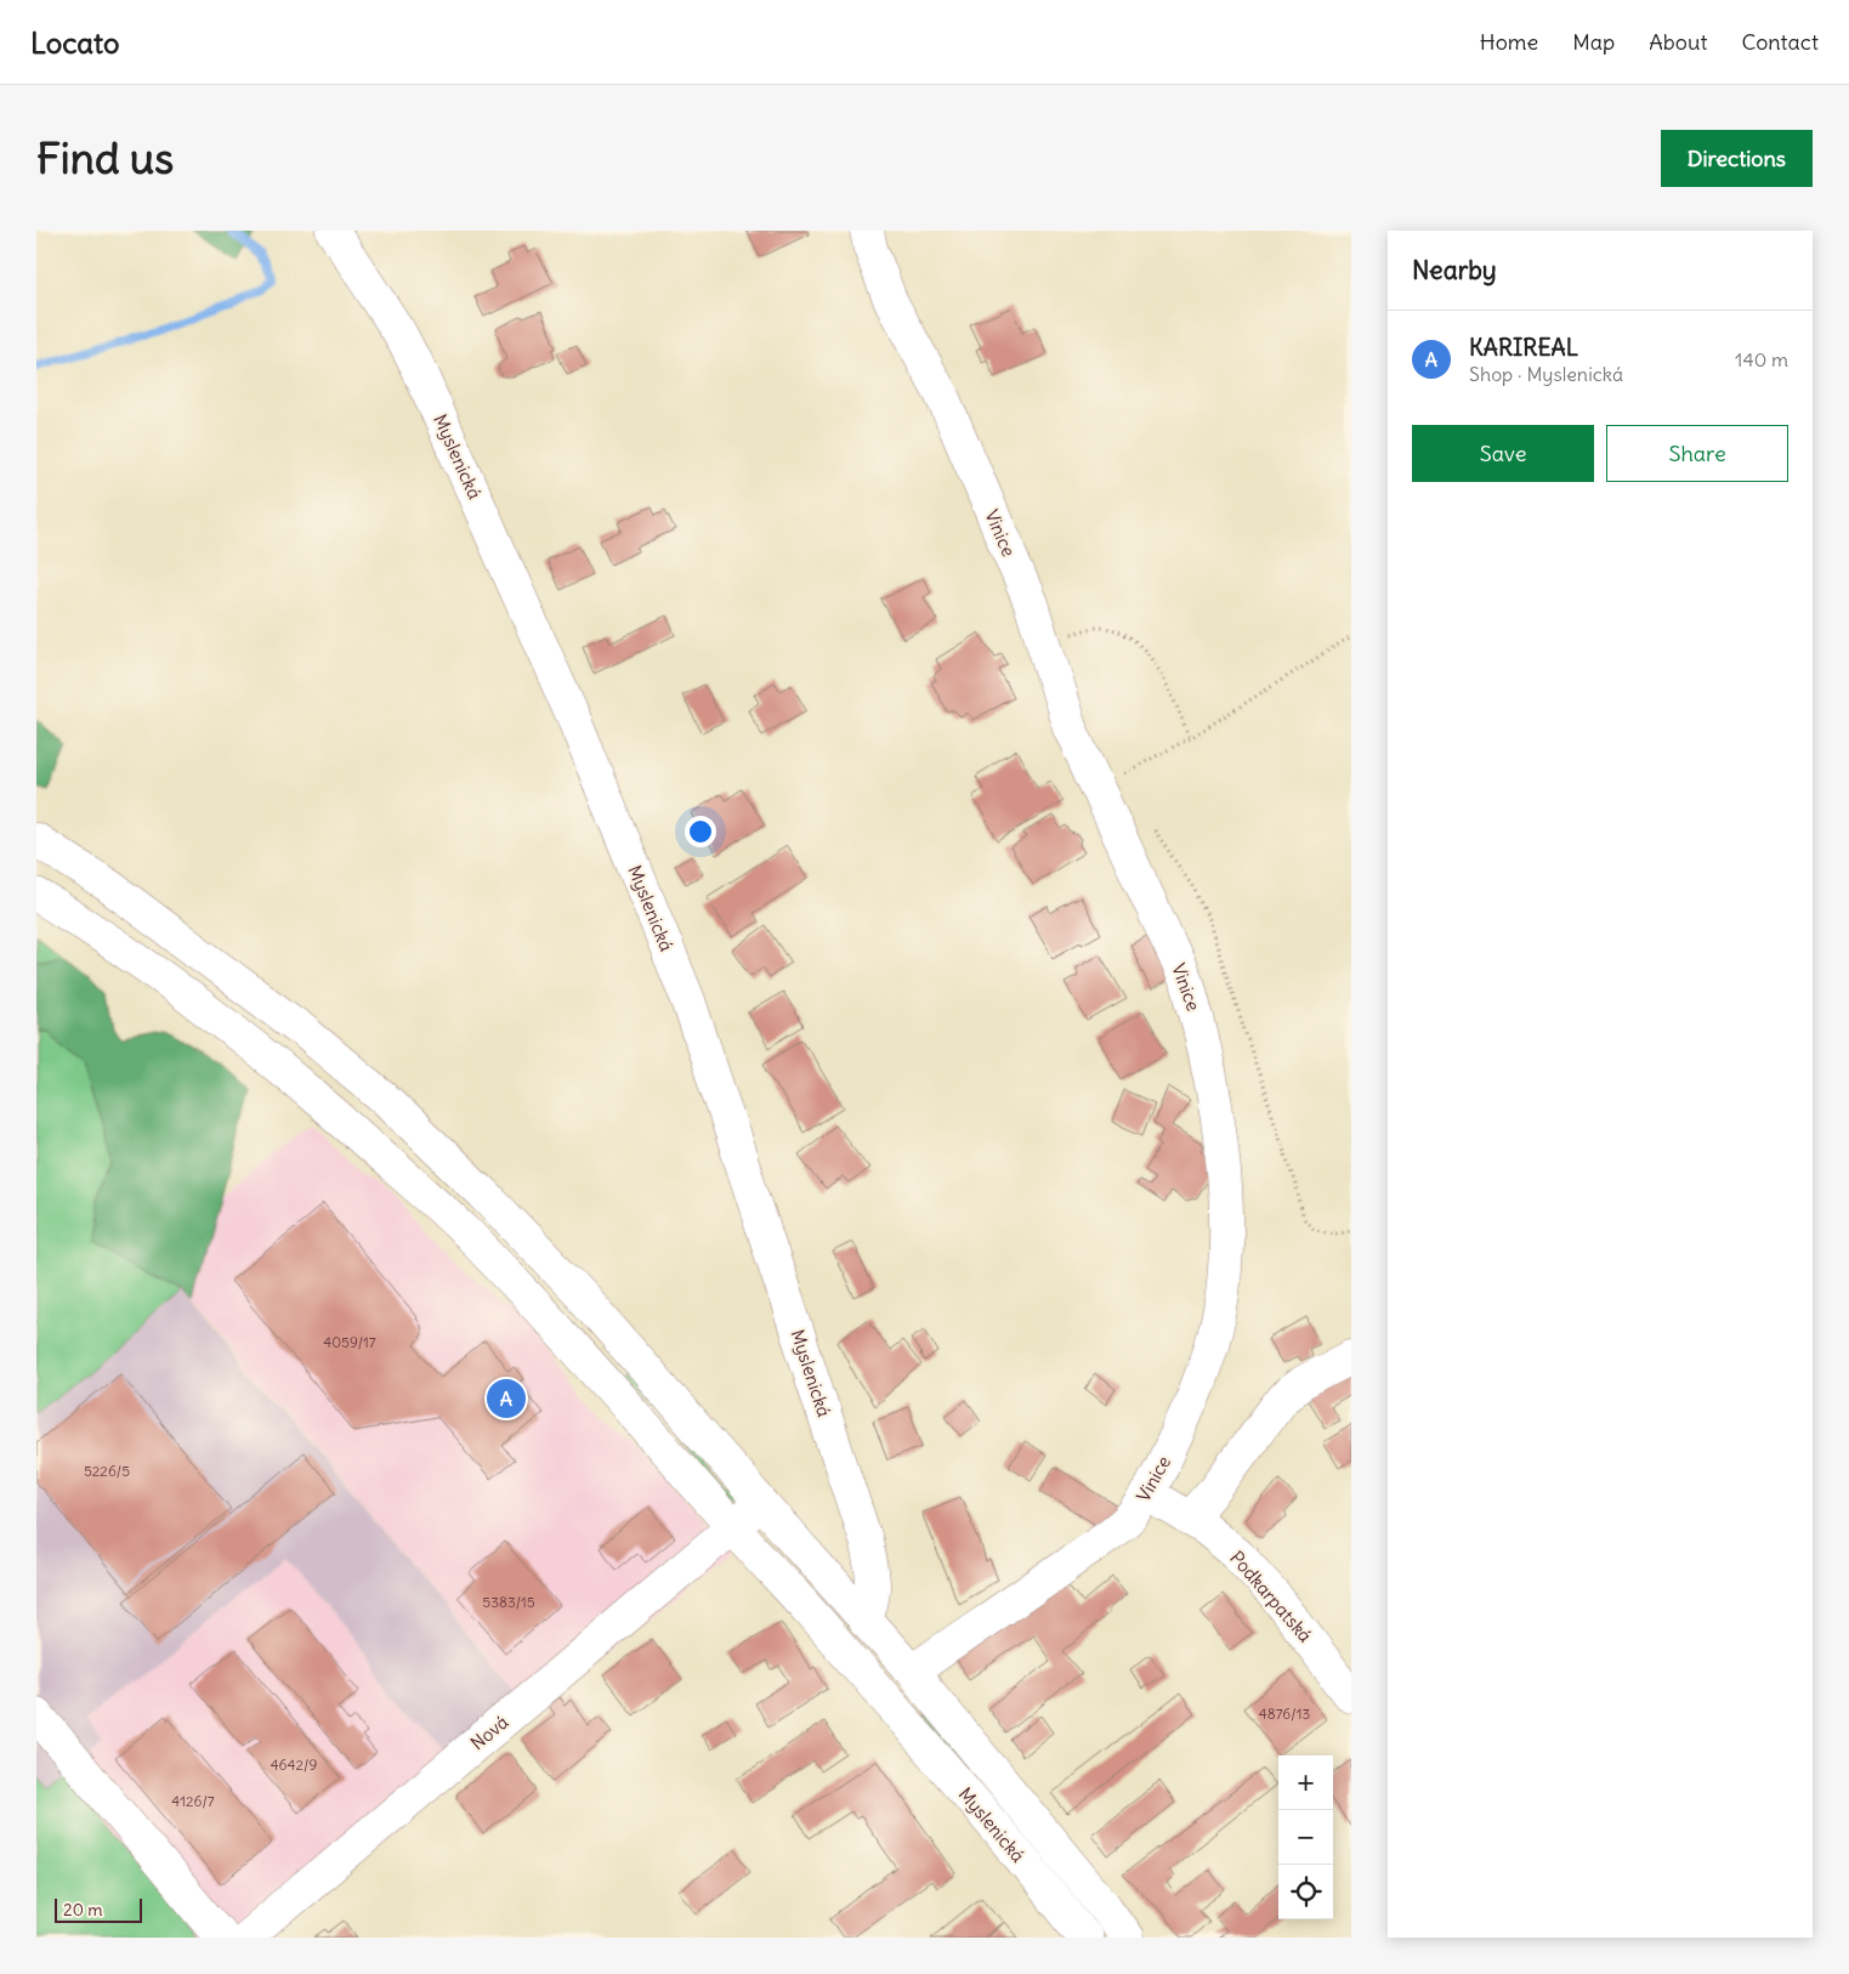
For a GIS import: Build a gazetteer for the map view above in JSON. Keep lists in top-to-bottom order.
{
  "streets": {
    "street": [
      "Myslenická",
      "Vinice",
      "Podkarpatská",
      "Nová"
    ]
  },
  "crossings": [
    ["Myslenická", "Vinice"],
    ["Myslenická", "Nová"],
    ["Vinice", "Podkarpatská"]
  ],
  "house_numbers": [
    "4059/17",
    "5226/5",
    "5383/15",
    "4876/13",
    "4642/9",
    "4126/7"
  ],
  "scale_bar": "20 m",
  "page": {
    "header": "Locato",
    "nav": [
      "Home",
      "Map",
      "About",
      "Contact"
    ],
    "buttons": [
      "Directions",
      ["Save", "Share"]
    ],
    "title": "Find us",
    "heading": "Nearby",
    "list": [
      {
        "mark": "A",
        "name": "KARIREAL",
        "note": "Shop · Myslenická",
        "value": "140 m"
      }
    ],
    "pins": "A",
    "map_buttons": ["+", "−"],
    "scale": "20 m"
  }
}
